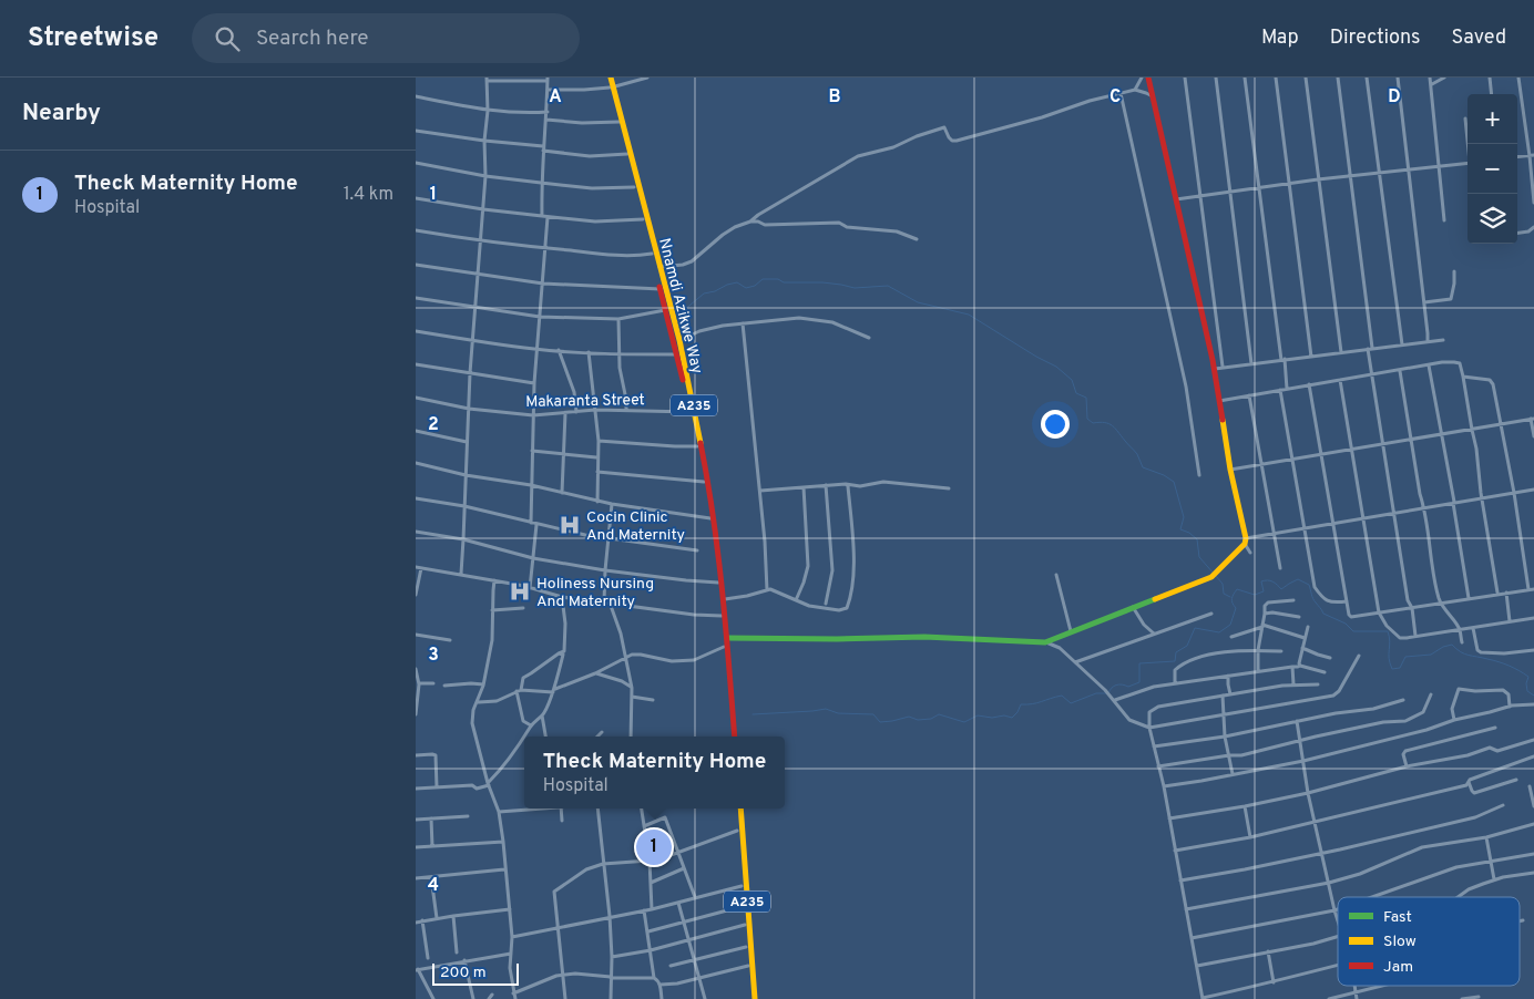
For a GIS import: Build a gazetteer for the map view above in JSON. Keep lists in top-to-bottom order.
{
  "streets": {
    "main road": ["Nnamdi Azikwe Way", "A235"],
    "street": ["Makaranta Street"]
  },
  "crossings": [
    ["Nnamdi Azikwe Way", "Makaranta Street"]
  ],
  "places": {
    "hospital": ["Cocin Clinic And Maternity", "Holiness Nursing And Maternity"]
  },
  "legend": ["Fast", "Slow", "Jam"],
  "scale_bar": "200 m",
  "page": {
    "header": "Streetwise",
    "search": "Search here",
    "nav": ["Map", "Directions", "Saved"],
    "heading": "Nearby",
    "map_buttons": ["+", "−"],
    "list": [
      {
        "mark": "1",
        "name": "Theck Maternity Home",
        "note": "Hospital",
        "value": "1.4 km"
      }
    ],
    "popup": ["Theck Maternity Home", "Hospital"],
    "pins": "1",
    "scale": "200 m"
  },
  "grid": {
    "columns": [
      "A",
      "B",
      "C",
      "D"
    ],
    "rows": [
      "1",
      "2",
      "3",
      "4"
    ]
  }
}
